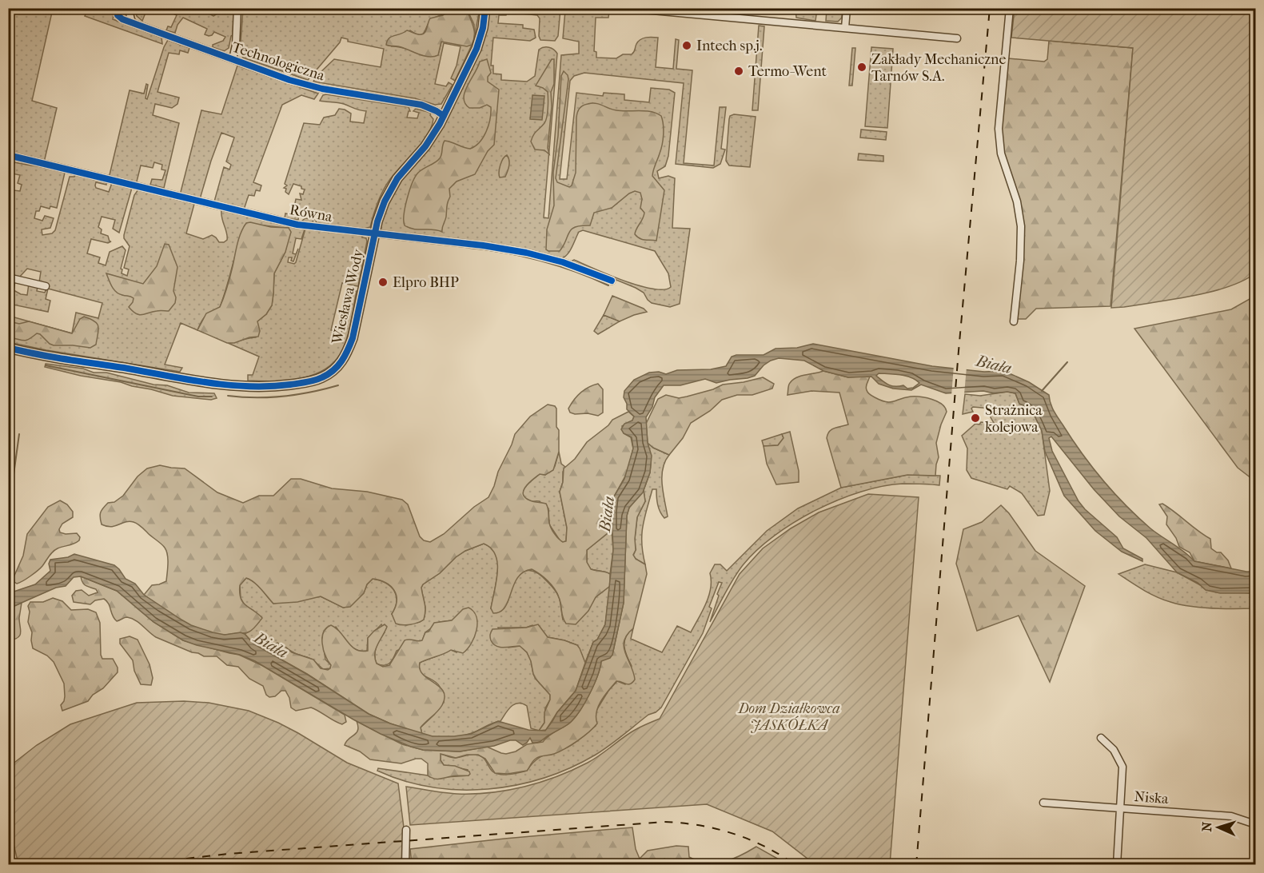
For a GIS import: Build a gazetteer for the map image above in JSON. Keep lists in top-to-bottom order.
{
  "streets": {
    "street": [
      "Technologiczna",
      "Równa",
      "Wiesława Wody",
      "Niska"
    ]
  },
  "crossings": [
    ["Technologiczna", "Wiesława Wody"],
    ["Równa", "Wiesława Wody"]
  ],
  "water": ["Biała"],
  "parks": ["Dom Działkowca JASKÓŁKA"],
  "places": [
    "Intech sp.j.",
    "Zakłady Mechaniczne Tarnów S.A.",
    "Termo-Went",
    "Elpro BHP",
    "Strażnica kolejowa"
  ],
  "north": "left"
}
